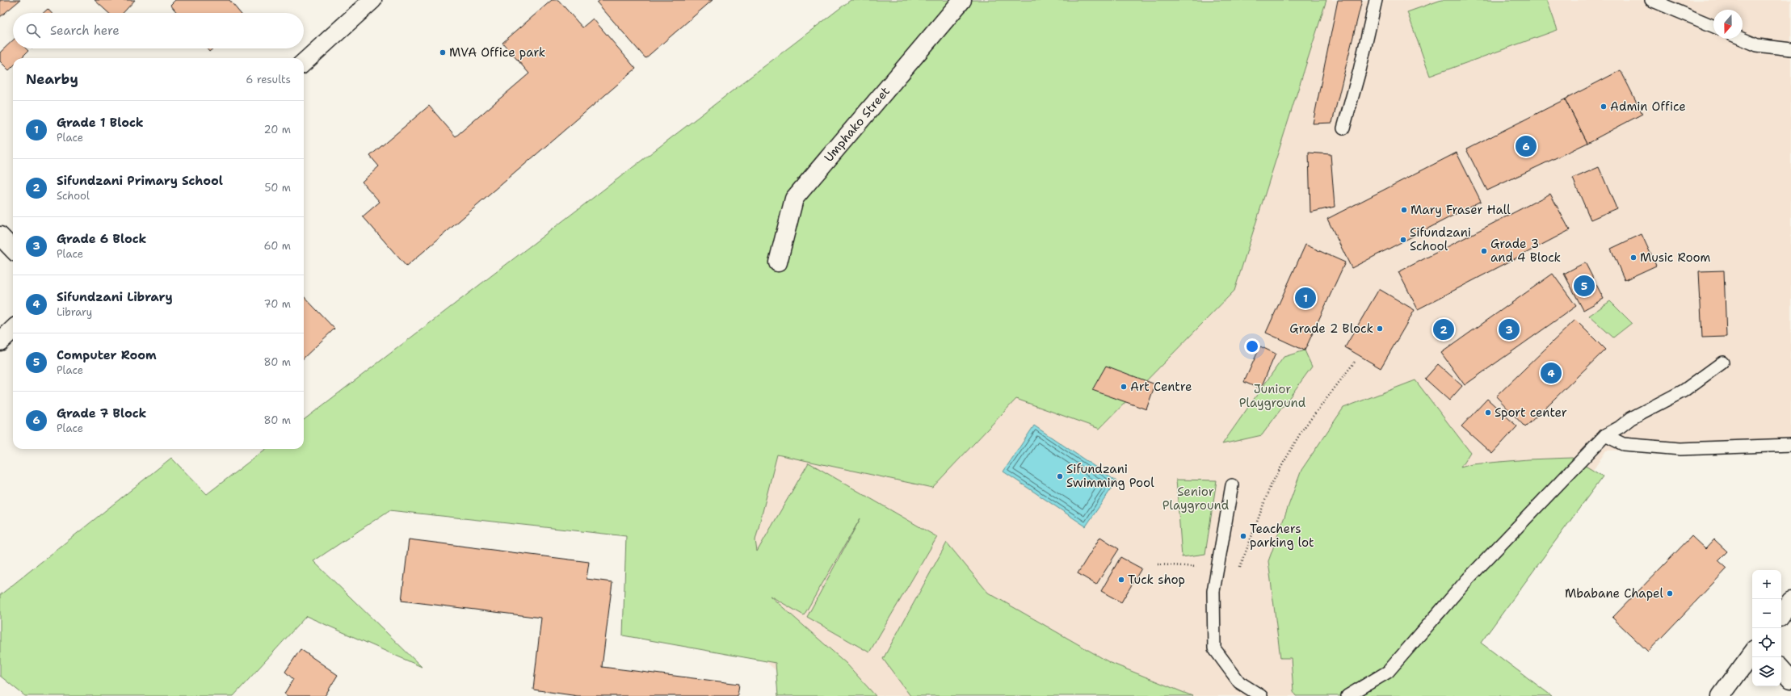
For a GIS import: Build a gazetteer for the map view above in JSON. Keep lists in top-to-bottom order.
{
  "streets": {
    "street": ["Umphako Street"]
  },
  "parks": ["Junior Playground", "Senior Playground"],
  "places": [
    "MVA Office park",
    "Admin Office",
    "Mary Fraser Hall",
    "Sifundzani School",
    "Grade 3 and 4 Block",
    "Music Room",
    "Grade 2 Block",
    "Art Centre",
    "Sport center",
    "Sifundzani Swimming Pool",
    "Teachers parking lot",
    "Tuck shop",
    "Mbabane Chapel"
  ],
  "north": "bottom",
  "page": {
    "search": "Search here",
    "heading": ["Nearby", "6 results"],
    "list": [
      {
        "mark": "1",
        "name": "Grade 1 Block",
        "note": "Place",
        "value": "20 m"
      },
      {
        "mark": "2",
        "name": "Sifundzani Primary School",
        "note": "School",
        "value": "50 m"
      },
      {
        "mark": "3",
        "name": "Grade 6 Block",
        "note": "Place",
        "value": "60 m"
      },
      {
        "mark": "4",
        "name": "Sifundzani Library",
        "note": "Library",
        "value": "70 m"
      },
      {
        "mark": "5",
        "name": "Computer Room",
        "note": "Place",
        "value": "80 m"
      },
      {
        "mark": "6",
        "name": "Grade 7 Block",
        "note": "Place",
        "value": "80 m"
      }
    ],
    "pins": [
      "6",
      "5",
      "1",
      "2",
      "3",
      "4"
    ],
    "map_buttons": ["+", "−"]
  }
}
